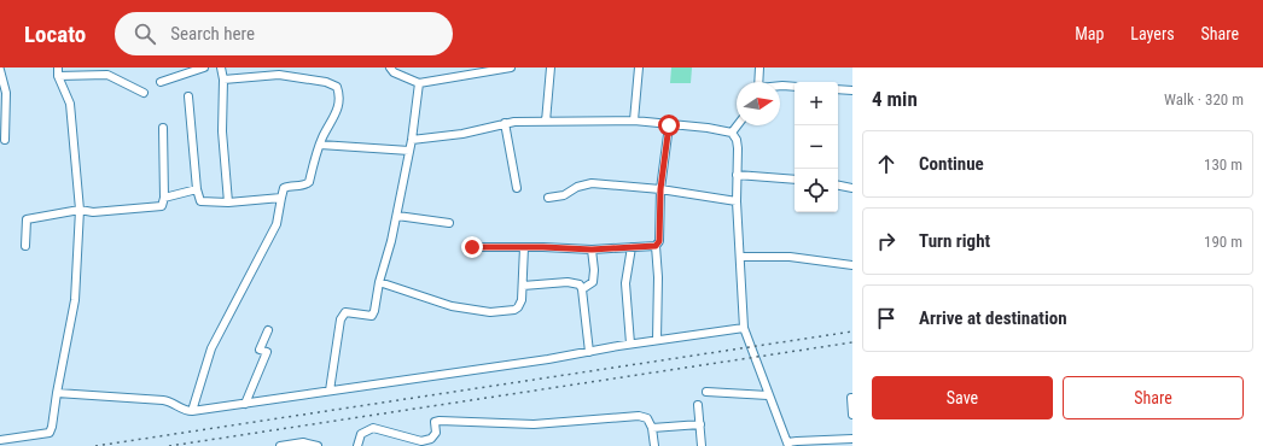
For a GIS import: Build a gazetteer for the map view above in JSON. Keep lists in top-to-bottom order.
{
  "north": "right",
  "page": {
    "header": "Locato",
    "search": "Search here",
    "nav": ["Map", "Layers", "Share"],
    "heading": ["4 min", "Walk · 320 m"],
    "map_buttons": ["+", "−"],
    "list": [
      ["Continue", "130 m"],
      ["Turn right", "190 m"],
      "Arrive at destination"
    ],
    "buttons": ["Save", "Share"]
  }
}
